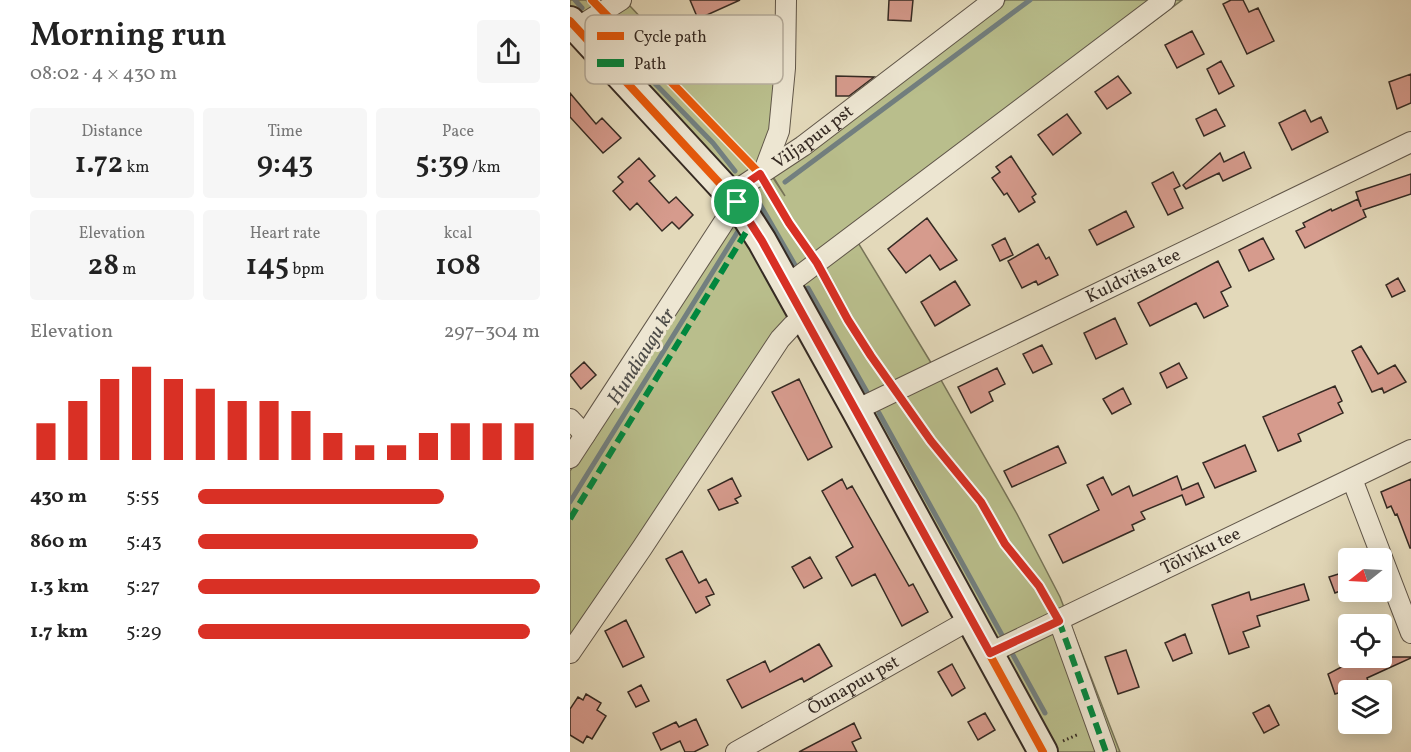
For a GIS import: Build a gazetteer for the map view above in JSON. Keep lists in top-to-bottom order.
{
  "streets": {
    "street": [
      "Viljapuu pst",
      "Kuldvitsa tee",
      "Tõlviku tee",
      "Õunapuu pst"
    ]
  },
  "water": ["Hundiaugu kr"],
  "legend": ["Cycle path", "Path"],
  "north": "left",
  "page": {
    "heading": ["Morning run", "08:02 · 4 × 430 m"],
    "stats": [
      ["Distance", "1.72 km"],
      ["Time", "9:43"],
      ["Pace", "5:39 /km"],
      ["Elevation", "28 m"],
      ["Heart rate", "145 bpm"],
      ["kcal", "108"]
    ],
    "chart": ["Elevation", "297–304 m"],
    "list": [
      {
        "name": "430 m",
        "note": "5:55"
      },
      {
        "name": "860 m",
        "note": "5:43"
      },
      {
        "name": "1.3 km",
        "note": "5:27"
      },
      {
        "name": "1.7 km",
        "note": "5:29"
      }
    ]
  }
}
